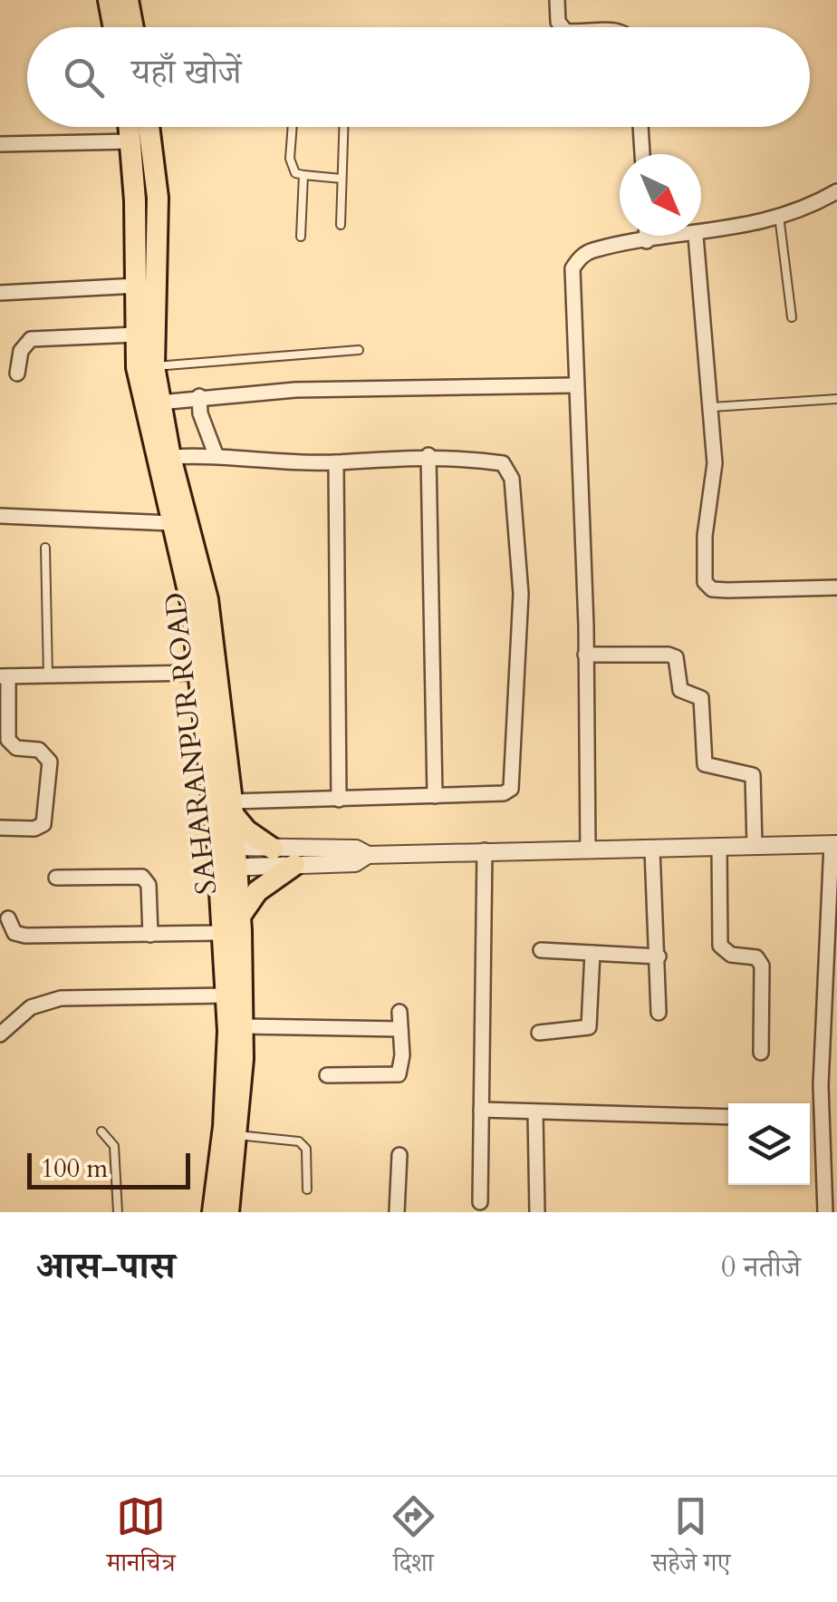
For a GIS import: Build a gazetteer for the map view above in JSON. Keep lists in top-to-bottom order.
{
  "streets": {
    "main road": ["SAHARANPUR ROAD"]
  },
  "scale_bar": "100 m",
  "north": "bottom right",
  "page": {
    "search": "यहाँ खोजें",
    "scale": "100 m",
    "heading": ["आस-पास", "0 नतीजे"],
    "nav": ["मानचित्र", "दिशा", "सहेजे गए"]
  }
}
